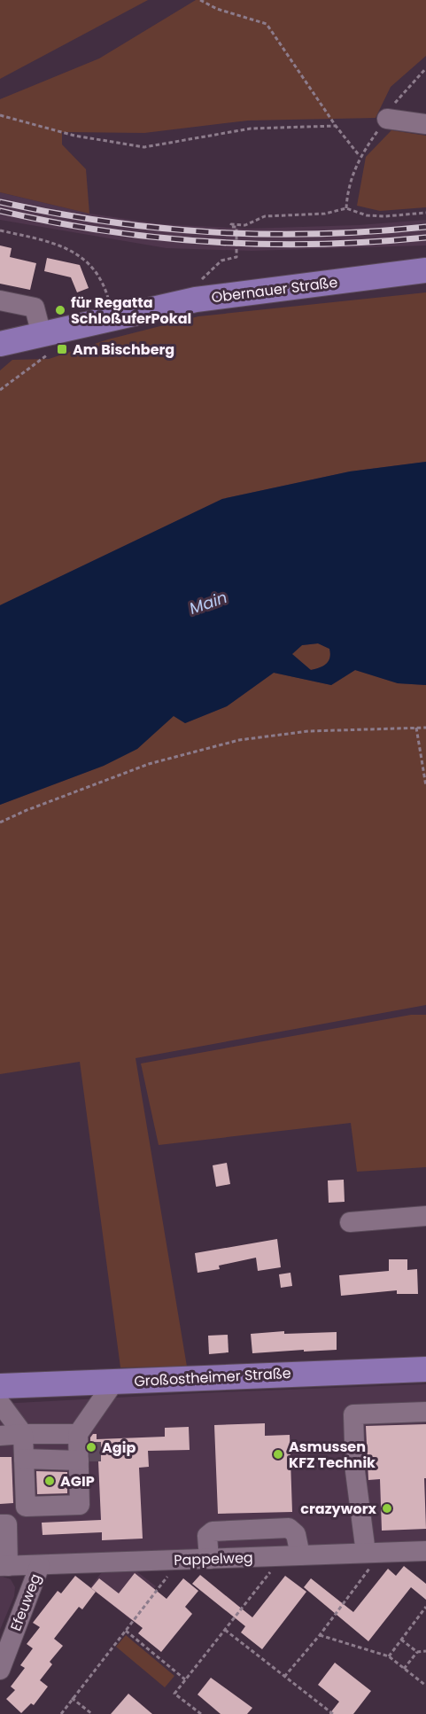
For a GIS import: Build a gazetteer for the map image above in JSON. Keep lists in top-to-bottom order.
{
  "streets": {
    "main road": ["Obernauer Straße", "Großostheimer Straße"],
    "street": ["Pappelweg", "Efeuweg"]
  },
  "crossings": [
    ["Pappelweg", "Efeuweg"]
  ],
  "water": ["Main"],
  "places": {
    "other": [
      "für Regatta SchloßuferPokal",
      "Agip",
      "Asmussen KFZ Technik",
      "AGIP",
      "crazyworx"
    ],
    "transit": ["Am Bischberg"]
  }
}
